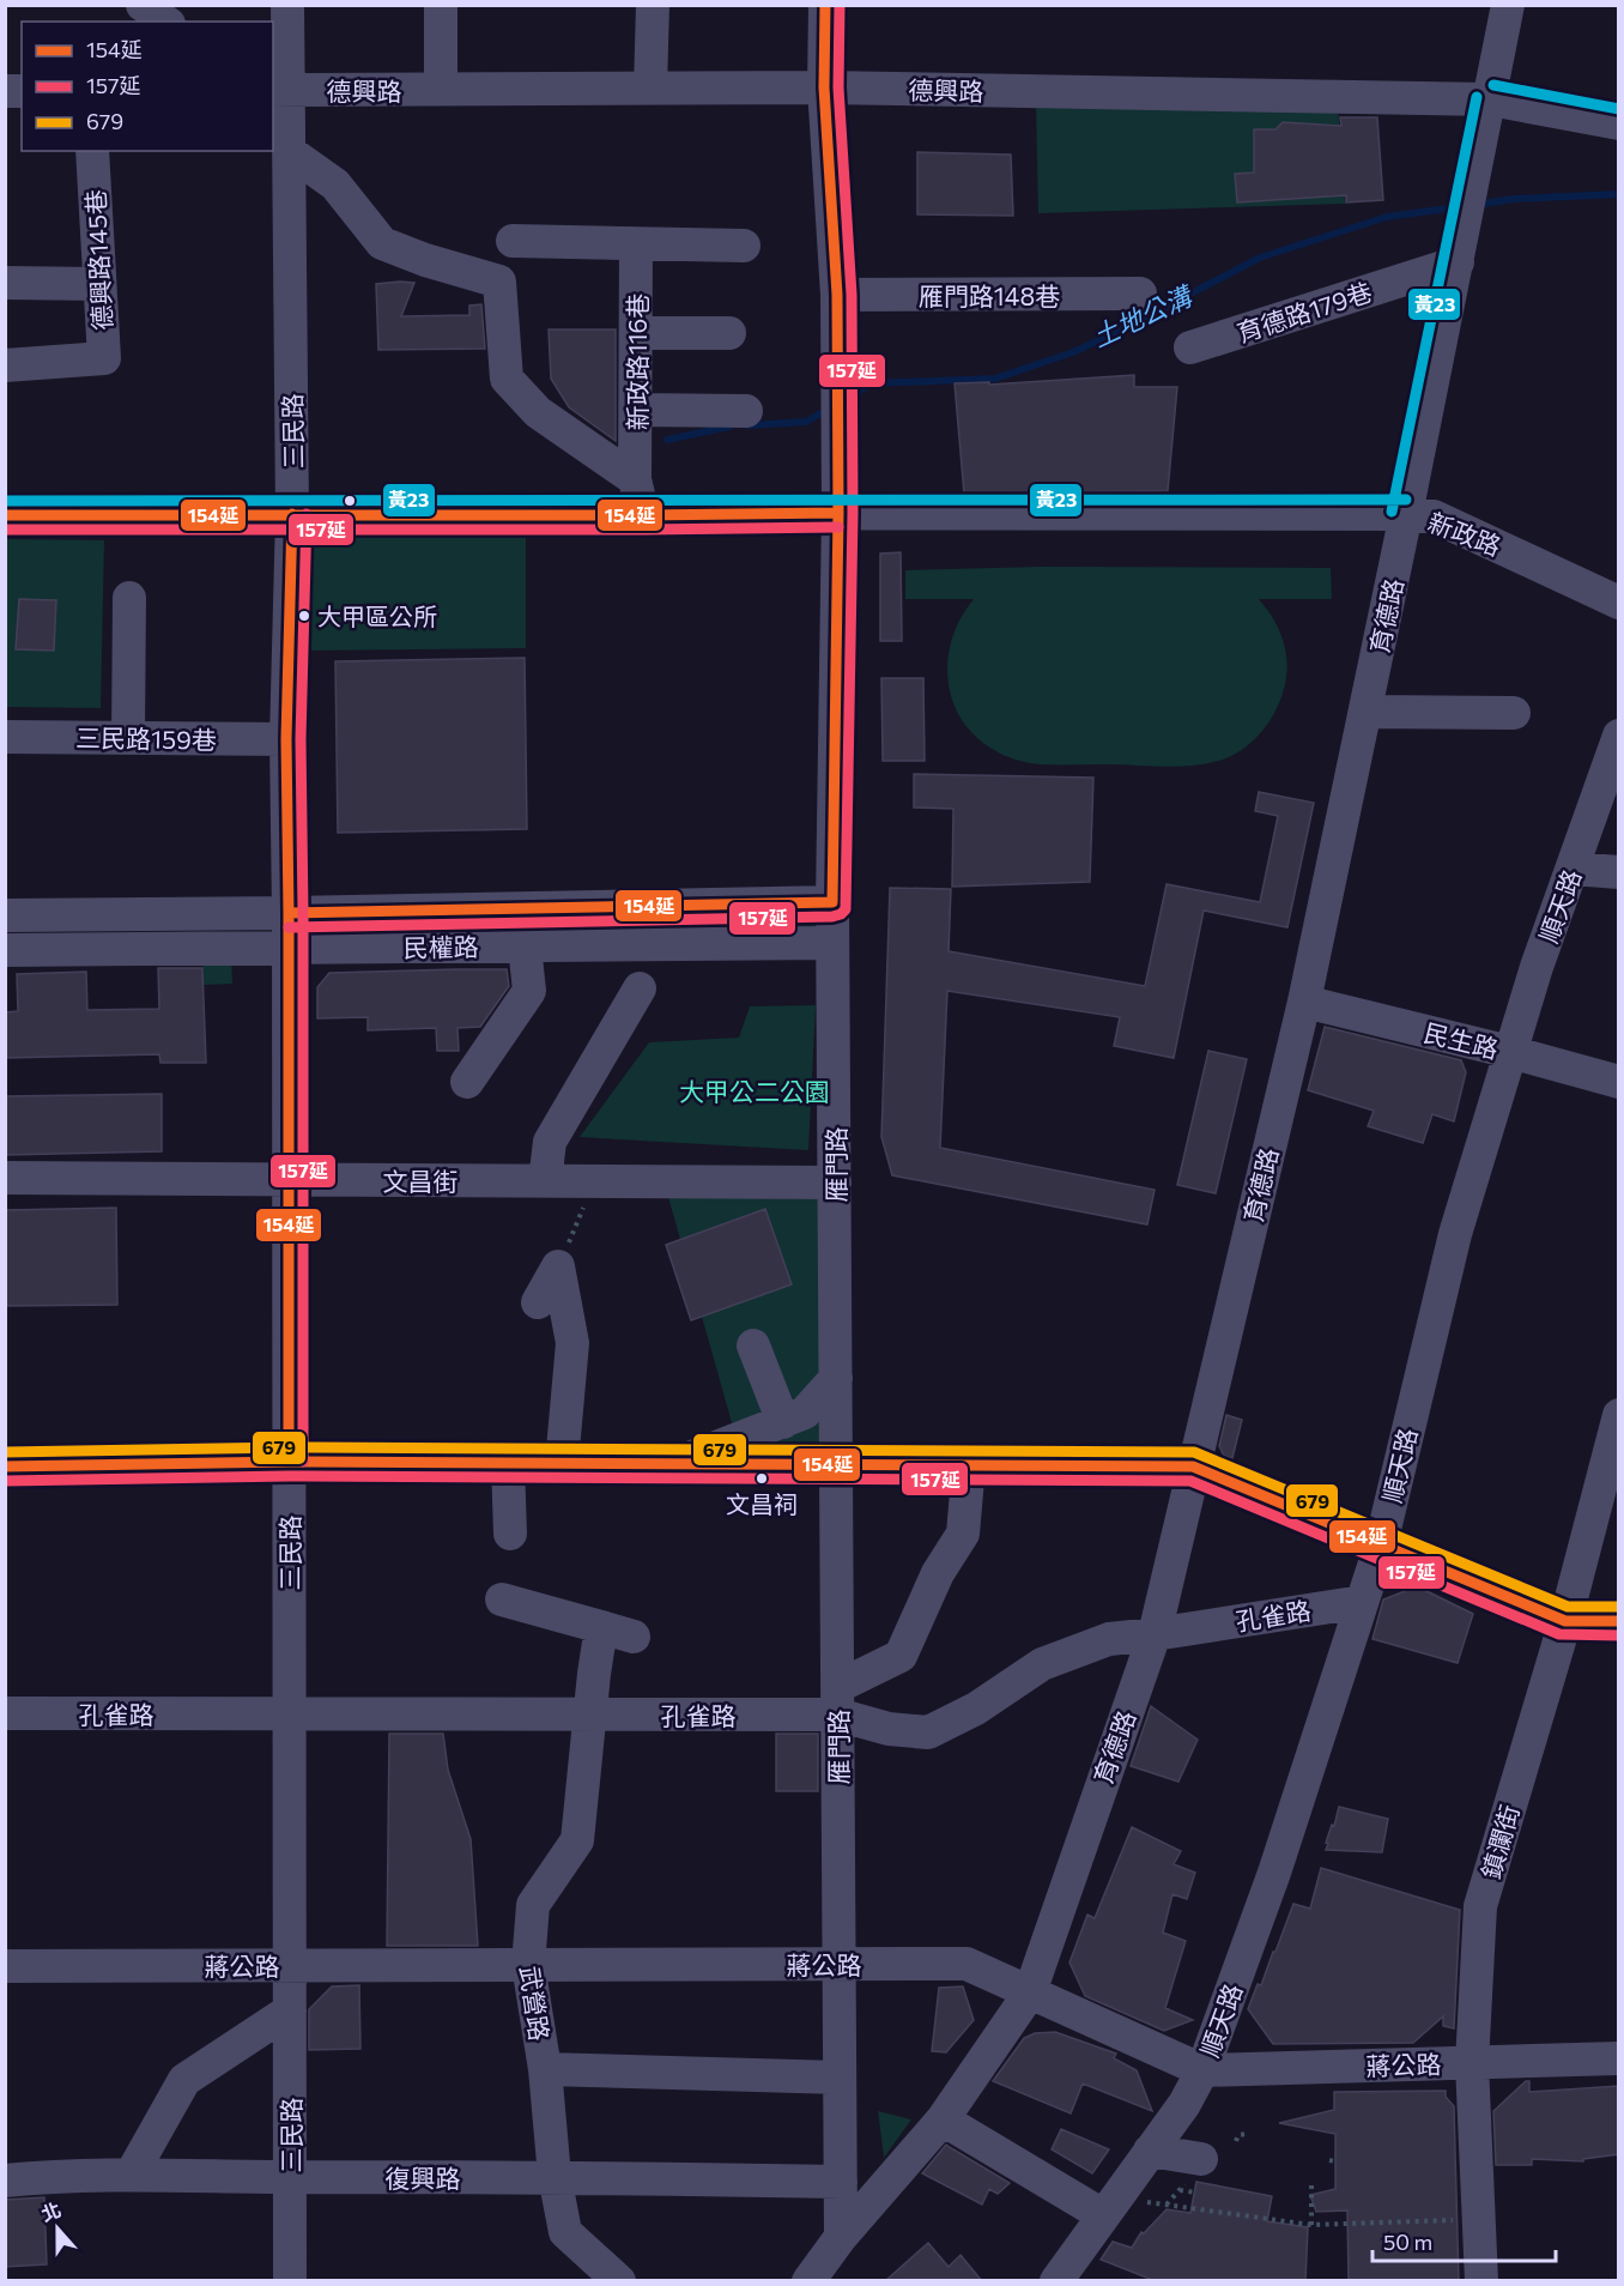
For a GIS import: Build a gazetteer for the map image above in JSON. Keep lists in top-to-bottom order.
{
  "streets": {
    "street": [
      "德興路",
      "德興路145巷",
      "雁門路148巷",
      "育德路179巷",
      "新政路116巷",
      "三民路",
      "新政路",
      "育德路",
      "三民路159巷",
      "順天路",
      "民權路",
      "民生路",
      "雁門路",
      "文昌街",
      "孔雀路",
      "鎮瀾街",
      "蔣公路",
      "武營路",
      "復興路"
    ]
  },
  "crossings": [
    ["德興路", "三民路"],
    ["德興路", "育德路"],
    ["德興路", "雁門路"],
    ["雁門路148巷", "雁門路"],
    ["育德路179巷", "育德路"],
    ["新政路116巷", "三民路"],
    ["新政路116巷", "新政路"],
    ["三民路", "新政路"],
    ["三民路", "三民路159巷"],
    ["三民路", "民權路"],
    ["三民路", "文昌街"],
    ["三民路", "孔雀路"],
    ["三民路", "蔣公路"],
    ["三民路", "復興路"],
    ["新政路", "育德路"],
    ["新政路", "雁門路"],
    ["育德路", "民生路"],
    ["育德路", "雁門路"],
    ["育德路", "孔雀路"],
    ["育德路", "蔣公路"],
    ["順天路", "民生路"],
    ["順天路", "孔雀路"],
    ["順天路", "蔣公路"],
    ["民權路", "雁門路"],
    ["雁門路", "文昌街"],
    ["雁門路", "孔雀路"],
    ["雁門路", "蔣公路"],
    ["雁門路", "復興路"],
    ["孔雀路", "武營路"],
    ["鎮瀾街", "蔣公路"],
    ["蔣公路", "武營路"],
    ["武營路", "復興路"]
  ],
  "water": ["土地公溝"],
  "parks": ["大甲公二公園"],
  "places": ["大甲區公所", "文昌祠"],
  "lines": [
    "transit line 154延",
    "transit line 157延",
    "transit line 黃23",
    "transit line 679"
  ],
  "legend": ["154延", "157延", "679"],
  "scale_bar": "50 m",
  "north": "top"
}
